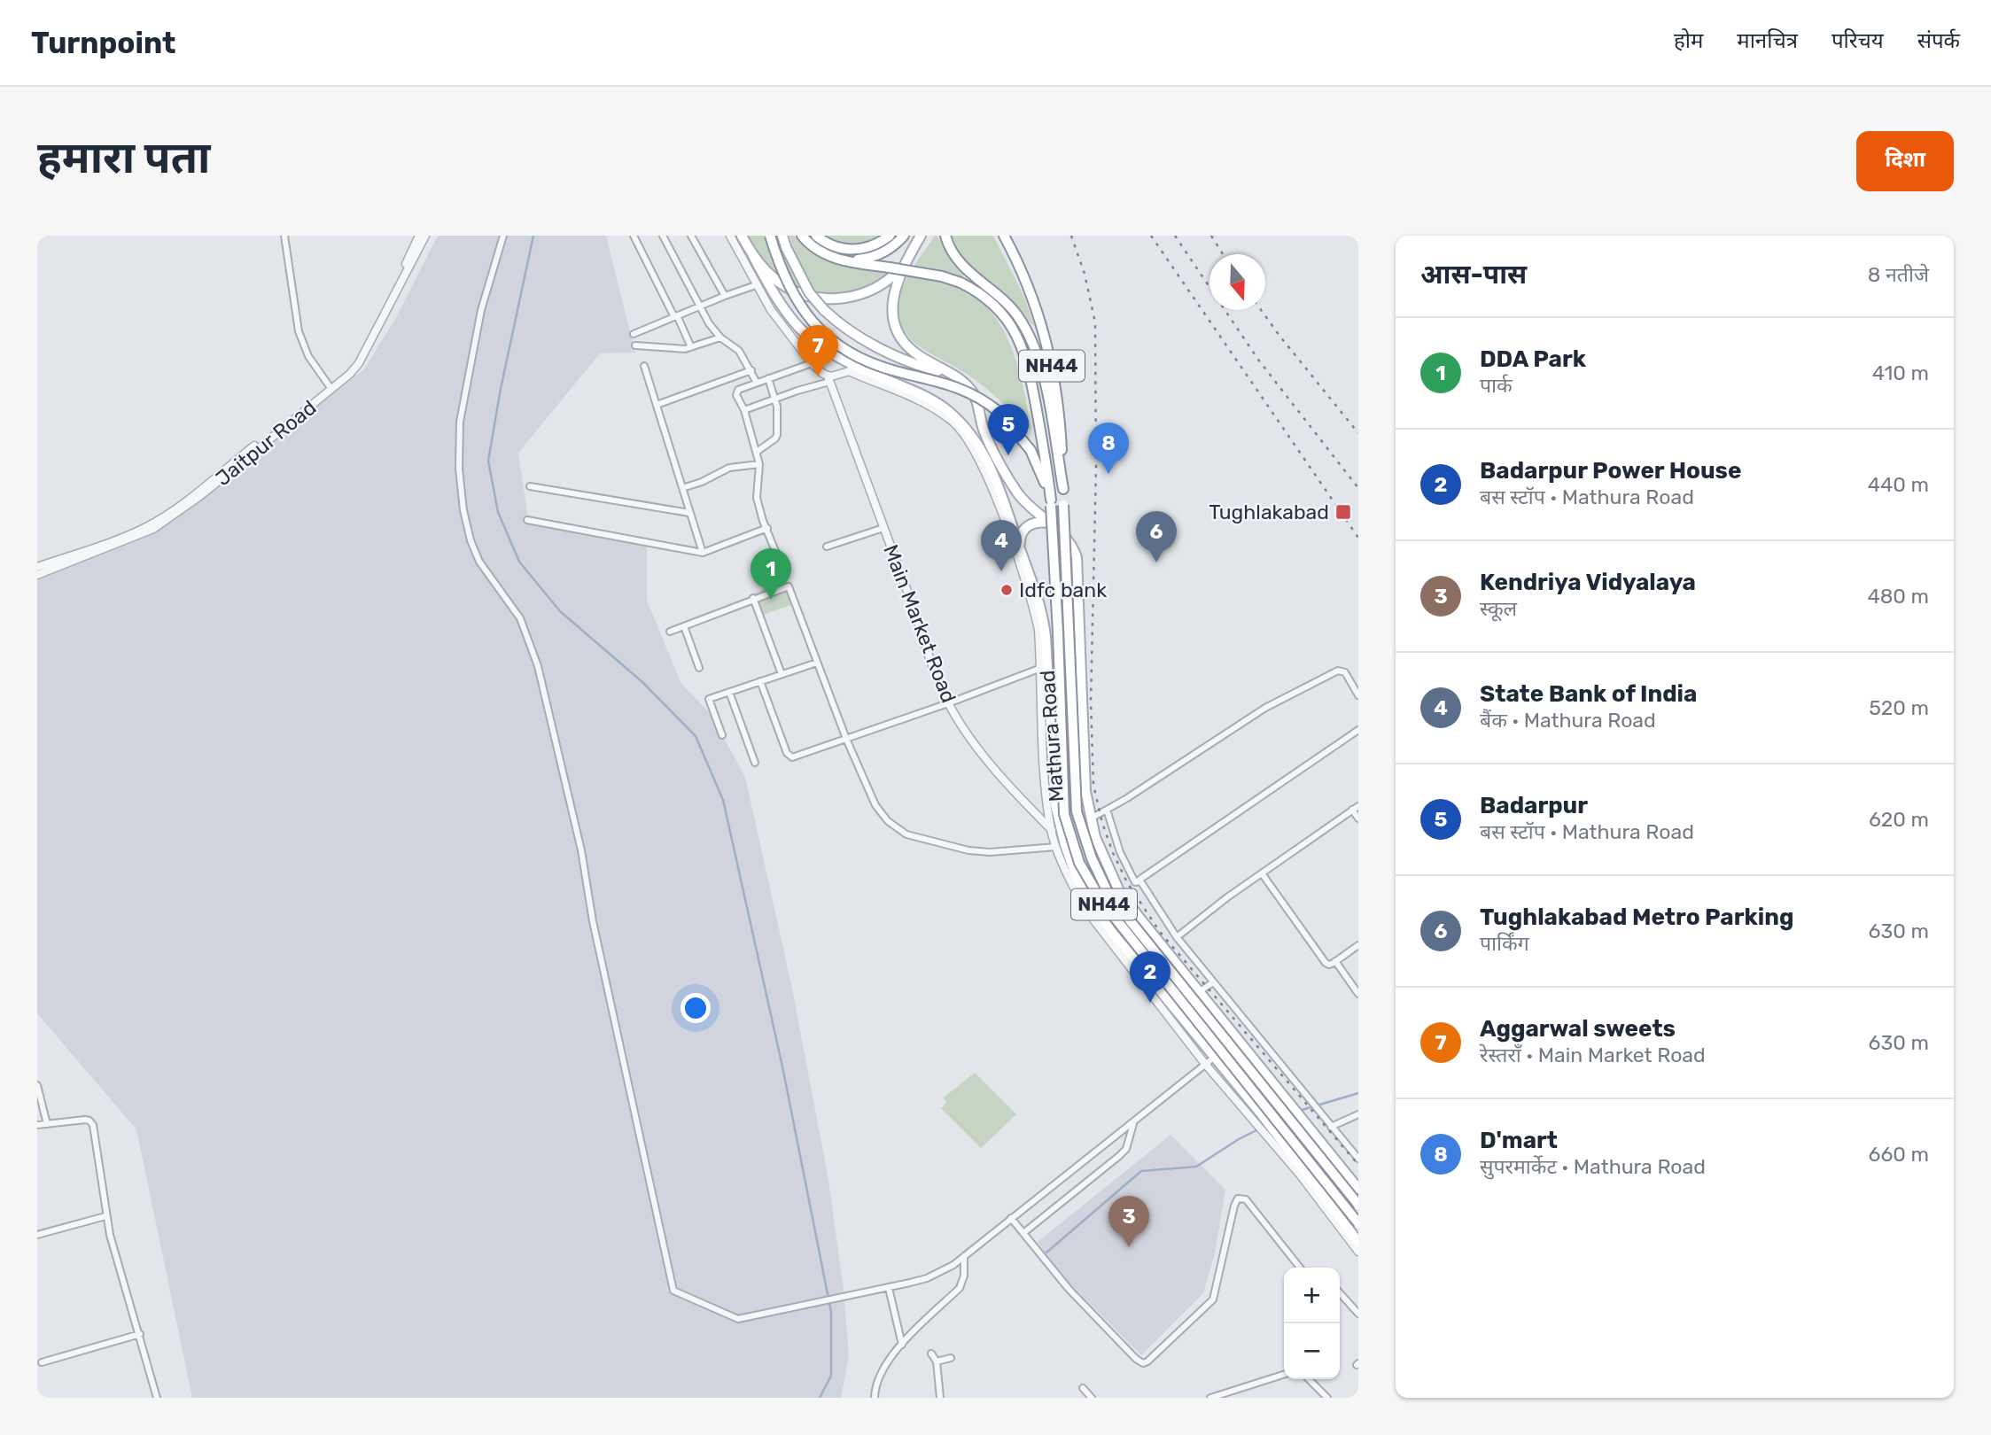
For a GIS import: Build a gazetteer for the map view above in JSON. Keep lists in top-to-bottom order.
{
  "streets": {
    "main road": ["NH44", "Mathura Road"],
    "street": ["Jaitpur Road", "Main Market Road"]
  },
  "crossings": [
    ["Main Market Road", "Mathura Road"]
  ],
  "places": {
    "transit": ["Tughlakabad"],
    "other": ["Idfc bank"]
  },
  "north": "bottom",
  "page": {
    "header": "Turnpoint",
    "nav": [
      "होम",
      "मानचित्र",
      "परिचय",
      "संपर्क"
    ],
    "buttons": "दिशा",
    "title": "हमारा पता",
    "heading": ["आस-पास", "8 नतीजे"],
    "list": [
      {
        "mark": "1",
        "name": "DDA Park",
        "note": "पार्क",
        "value": "410 m"
      },
      {
        "mark": "2",
        "name": "Badarpur Power House",
        "note": "बस स्टॉप · Mathura Road",
        "value": "440 m"
      },
      {
        "mark": "3",
        "name": "Kendriya Vidyalaya",
        "note": "स्कूल",
        "value": "480 m"
      },
      {
        "mark": "4",
        "name": "State Bank of India",
        "note": "बैंक · Mathura Road",
        "value": "520 m"
      },
      {
        "mark": "5",
        "name": "Badarpur",
        "note": "बस स्टॉप · Mathura Road",
        "value": "620 m"
      },
      {
        "mark": "6",
        "name": "Tughlakabad Metro Parking",
        "note": "पार्किंग",
        "value": "630 m"
      },
      {
        "mark": "7",
        "name": "Aggarwal sweets",
        "note": "रेस्तराँ · Main Market Road",
        "value": "630 m"
      },
      {
        "mark": "8",
        "name": "D'mart",
        "note": "सुपरमार्केट · Mathura Road",
        "value": "660 m"
      }
    ],
    "pins": [
      "7",
      "5",
      "8",
      "6",
      "4",
      "1",
      "2",
      "3"
    ],
    "map_buttons": ["+", "−"]
  }
}
